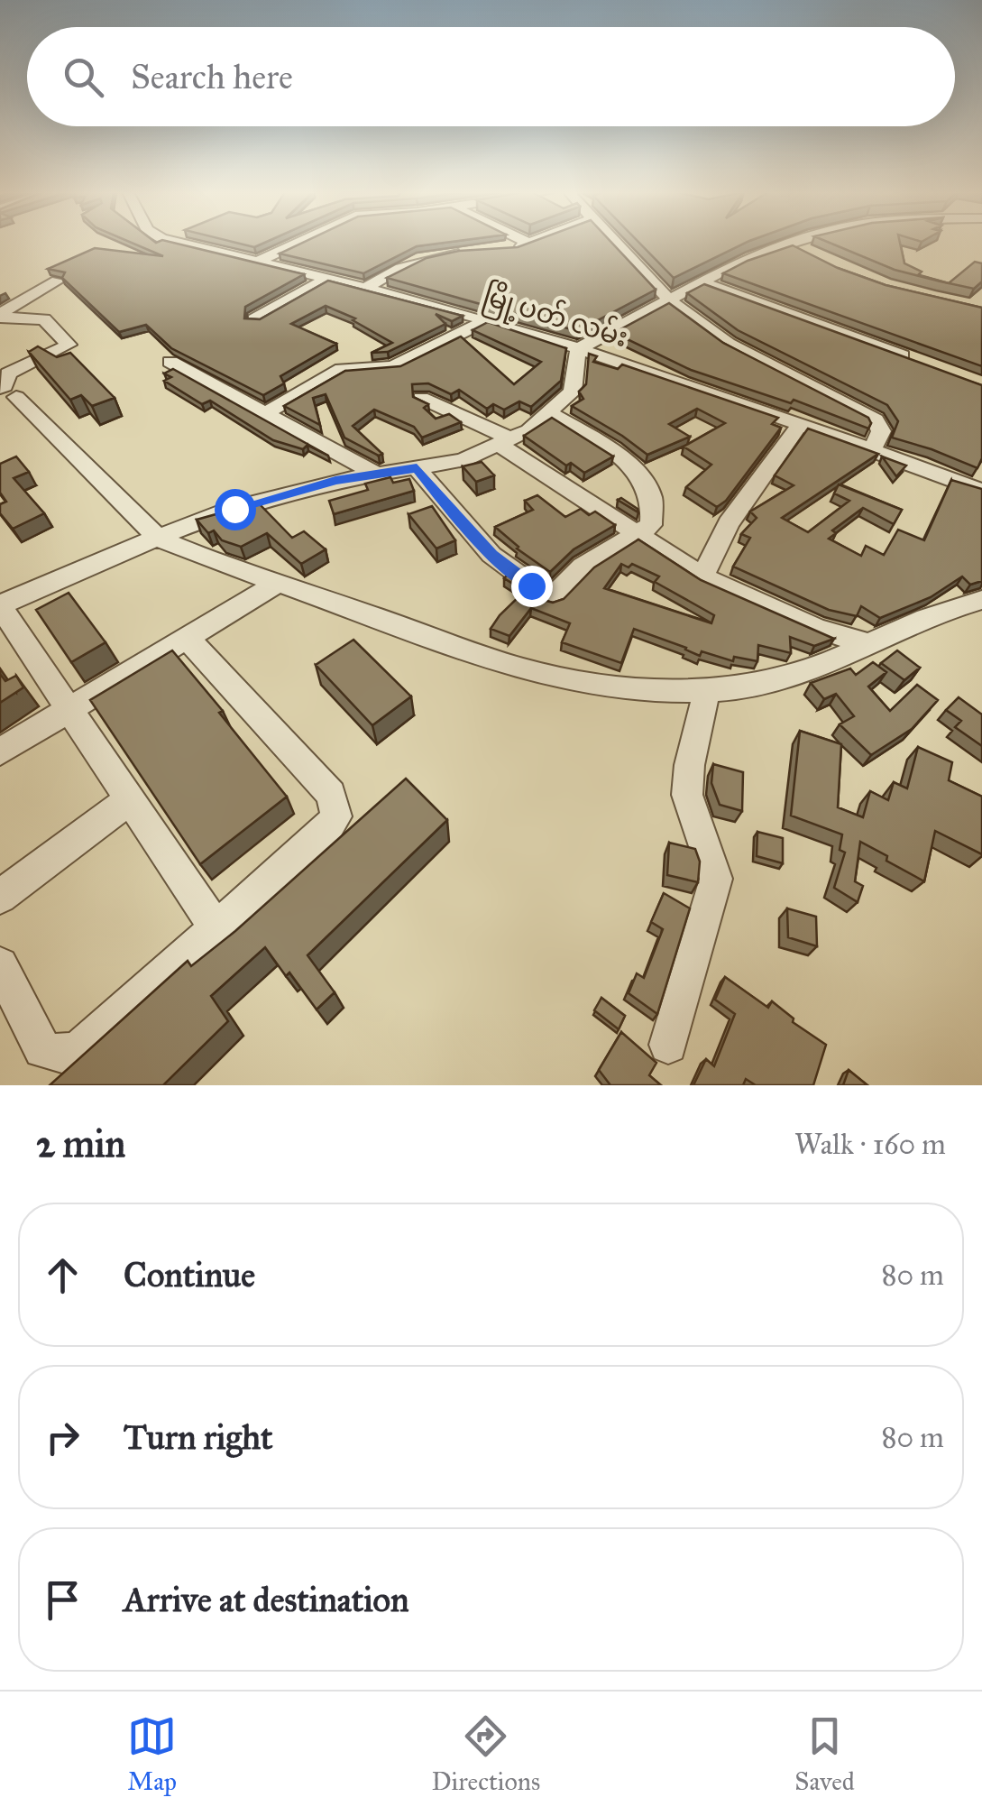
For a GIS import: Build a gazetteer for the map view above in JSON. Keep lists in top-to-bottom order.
{
  "streets": {
    "street": ["မြို့ပတ် လမ်း"]
  },
  "page": {
    "search": "Search here",
    "heading": ["2 min", "Walk · 160 m"],
    "list": [
      ["Continue", "80 m"],
      ["Turn right", "80 m"],
      "Arrive at destination"
    ],
    "nav": ["Map", "Directions", "Saved"]
  }
}
